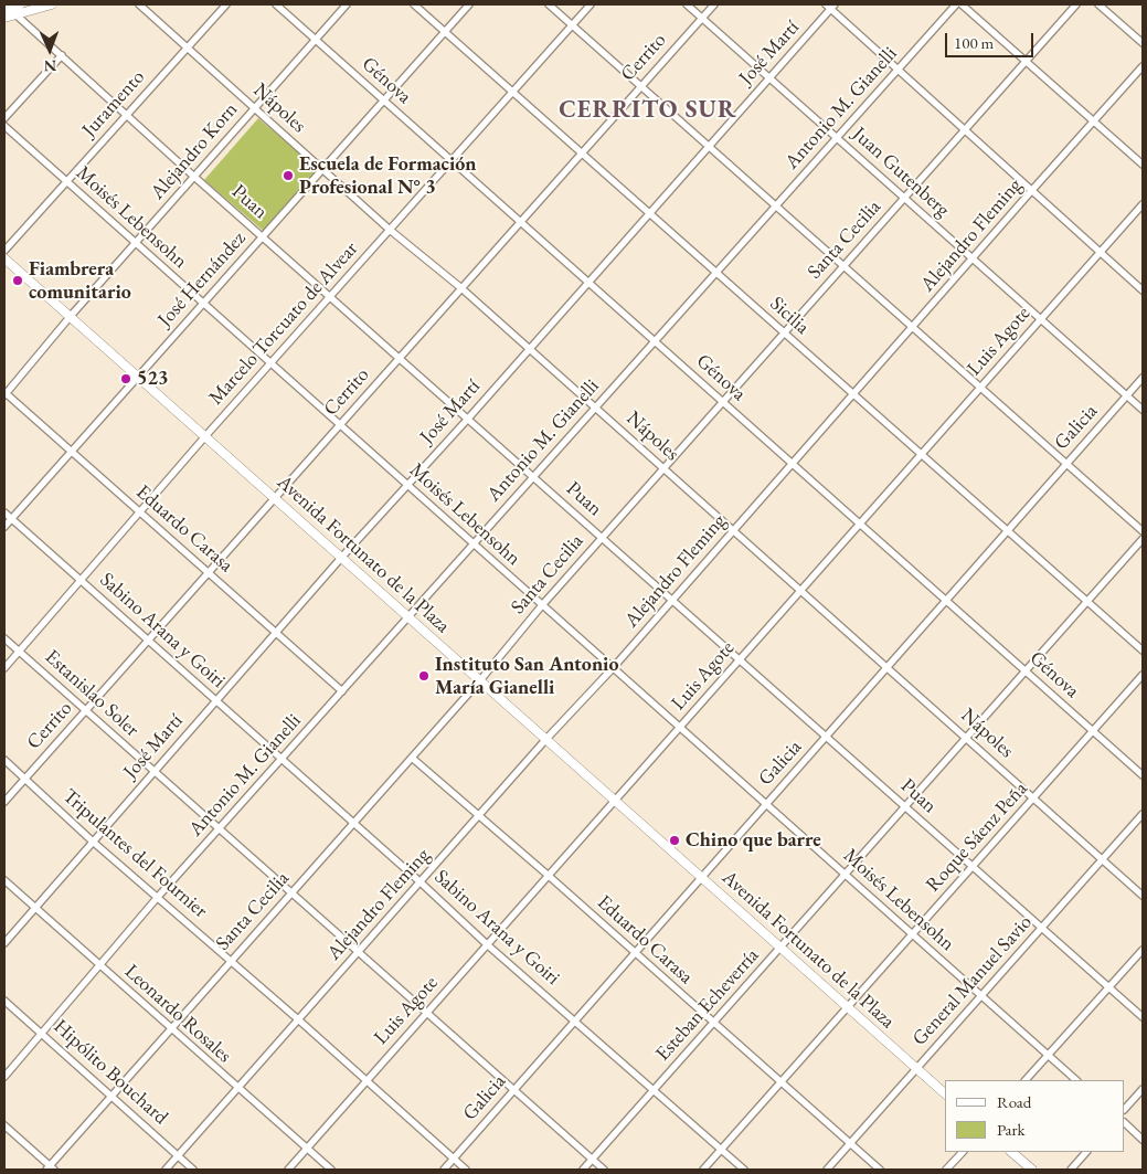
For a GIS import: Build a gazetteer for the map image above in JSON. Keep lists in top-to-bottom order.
{
  "streets": {
    "main road": ["Avenida Fortunato de la Plaza"],
    "street": [
      "José Martí",
      "Cerrito",
      "Génova",
      "Juramento",
      "Nápoles",
      "Antonio M. Gianelli",
      "Alejandro Korn",
      "Juan Gutenberg",
      "Puan",
      "Moisés Lebensohn",
      "Alejandro Fleming",
      "Santa Cecilia",
      "José Hernández",
      "Sicilia",
      "Marcelo Torcuato de Alvear",
      "Luis Agote",
      "Galicia",
      "Eduardo Carasa",
      "Sabino Arana y Goiri",
      "Estanislao Soler",
      "Roque Sáenz Peña",
      "Tripulantes del Fournier",
      "General Manuel Savio",
      "Esteban Echeverría",
      "Leonardo Rosales",
      "Hipólito Bouchard"
    ]
  },
  "crossings": [
    ["José Martí", "Génova"],
    ["José Martí", "Nápoles"],
    ["José Martí", "Juan Gutenberg"],
    ["José Martí", "Puan"],
    ["José Martí", "Moisés Lebensohn"],
    ["José Martí", "Sicilia"],
    ["José Martí", "Eduardo Carasa"],
    ["José Martí", "Avenida Fortunato de la Plaza"],
    ["José Martí", "Sabino Arana y Goiri"],
    ["José Martí", "Estanislao Soler"],
    ["José Martí", "Tripulantes del Fournier"],
    ["José Martí", "Leonardo Rosales"],
    ["Cerrito", "Génova"],
    ["Cerrito", "Nápoles"],
    ["Cerrito", "Juan Gutenberg"],
    ["Cerrito", "Puan"],
    ["Cerrito", "Moisés Lebensohn"],
    ["Cerrito", "Sicilia"],
    ["Cerrito", "Eduardo Carasa"],
    ["Cerrito", "Avenida Fortunato de la Plaza"],
    ["Cerrito", "Sabino Arana y Goiri"],
    ["Cerrito", "Estanislao Soler"],
    ["Cerrito", "Tripulantes del Fournier"],
    ["Génova", "Antonio M. Gianelli"],
    ["Génova", "Alejandro Korn"],
    ["Génova", "Alejandro Fleming"],
    ["Génova", "Santa Cecilia"],
    ["Génova", "José Hernández"],
    ["Génova", "Marcelo Torcuato de Alvear"],
    ["Génova", "Luis Agote"],
    ["Génova", "Galicia"],
    ["Génova", "Roque Sáenz Peña"],
    ["Génova", "Esteban Echeverría"],
    ["Juramento", "Nápoles"],
    ["Juramento", "Puan"],
    ["Juramento", "Moisés Lebensohn"],
    ["Nápoles", "Antonio M. Gianelli"],
    ["Nápoles", "Alejandro Korn"],
    ["Nápoles", "Alejandro Fleming"],
    ["Nápoles", "Santa Cecilia"],
    ["Nápoles", "José Hernández"],
    ["Nápoles", "Marcelo Torcuato de Alvear"],
    ["Nápoles", "Luis Agote"],
    ["Nápoles", "Galicia"],
    ["Nápoles", "Roque Sáenz Peña"],
    ["Nápoles", "General Manuel Savio"],
    ["Nápoles", "Esteban Echeverría"],
    ["Antonio M. Gianelli", "Juan Gutenberg"],
    ["Antonio M. Gianelli", "Puan"],
    ["Antonio M. Gianelli", "Moisés Lebensohn"],
    ["Antonio M. Gianelli", "Sicilia"],
    ["Antonio M. Gianelli", "Eduardo Carasa"],
    ["Antonio M. Gianelli", "Avenida Fortunato de la Plaza"],
    ["Antonio M. Gianelli", "Sabino Arana y Goiri"],
    ["Antonio M. Gianelli", "Estanislao Soler"],
    ["Antonio M. Gianelli", "Tripulantes del Fournier"],
    ["Antonio M. Gianelli", "Leonardo Rosales"],
    ["Antonio M. Gianelli", "Hipólito Bouchard"],
    ["Alejandro Korn", "Puan"],
    ["Alejandro Korn", "Moisés Lebensohn"],
    ["Alejandro Korn", "Eduardo Carasa"],
    ["Alejandro Korn", "Avenida Fortunato de la Plaza"],
    ["Juan Gutenberg", "Alejandro Fleming"],
    ["Juan Gutenberg", "Santa Cecilia"],
    ["Juan Gutenberg", "Luis Agote"],
    ["Juan Gutenberg", "Galicia"],
    ["Puan", "Alejandro Fleming"],
    ["Puan", "Santa Cecilia"],
    ["Puan", "José Hernández"],
    ["Puan", "Marcelo Torcuato de Alvear"],
    ["Puan", "Luis Agote"],
    ["Puan", "Galicia"],
    ["Puan", "Roque Sáenz Peña"],
    ["Puan", "General Manuel Savio"],
    ["Puan", "Esteban Echeverría"],
    ["Moisés Lebensohn", "Alejandro Fleming"],
    ["Moisés Lebensohn", "Santa Cecilia"],
    ["Moisés Lebensohn", "José Hernández"],
    ["Moisés Lebensohn", "Marcelo Torcuato de Alvear"],
    ["Moisés Lebensohn", "Luis Agote"],
    ["Moisés Lebensohn", "Galicia"],
    ["Moisés Lebensohn", "Roque Sáenz Peña"],
    ["Moisés Lebensohn", "General Manuel Savio"],
    ["Moisés Lebensohn", "Esteban Echeverría"],
    ["Alejandro Fleming", "Sicilia"],
    ["Alejandro Fleming", "Eduardo Carasa"],
    ["Alejandro Fleming", "Avenida Fortunato de la Plaza"],
    ["Alejandro Fleming", "Sabino Arana y Goiri"],
    ["Alejandro Fleming", "Estanislao Soler"],
    ["Alejandro Fleming", "Tripulantes del Fournier"],
    ["Alejandro Fleming", "Leonardo Rosales"],
    ["Alejandro Fleming", "Hipólito Bouchard"],
    ["Santa Cecilia", "Sicilia"],
    ["Santa Cecilia", "Eduardo Carasa"],
    ["Santa Cecilia", "Avenida Fortunato de la Plaza"],
    ["Santa Cecilia", "Sabino Arana y Goiri"],
    ["Santa Cecilia", "Estanislao Soler"],
    ["Santa Cecilia", "Tripulantes del Fournier"],
    ["Santa Cecilia", "Leonardo Rosales"],
    ["Santa Cecilia", "Hipólito Bouchard"],
    ["José Hernández", "Sicilia"],
    ["José Hernández", "Eduardo Carasa"],
    ["José Hernández", "Avenida Fortunato de la Plaza"],
    ["José Hernández", "Sabino Arana y Goiri"],
    ["Sicilia", "Marcelo Torcuato de Alvear"],
    ["Sicilia", "Luis Agote"],
    ["Sicilia", "Galicia"],
    ["Sicilia", "Esteban Echeverría"],
    ["Marcelo Torcuato de Alvear", "Eduardo Carasa"],
    ["Marcelo Torcuato de Alvear", "Avenida Fortunato de la Plaza"],
    ["Marcelo Torcuato de Alvear", "Sabino Arana y Goiri"],
    ["Marcelo Torcuato de Alvear", "Estanislao Soler"],
    ["Luis Agote", "Eduardo Carasa"],
    ["Luis Agote", "Avenida Fortunato de la Plaza"],
    ["Luis Agote", "Sabino Arana y Goiri"],
    ["Luis Agote", "Estanislao Soler"],
    ["Luis Agote", "Tripulantes del Fournier"],
    ["Luis Agote", "Leonardo Rosales"],
    ["Galicia", "Eduardo Carasa"],
    ["Galicia", "Avenida Fortunato de la Plaza"],
    ["Galicia", "Sabino Arana y Goiri"],
    ["Galicia", "Estanislao Soler"],
    ["Galicia", "Tripulantes del Fournier"],
    ["Eduardo Carasa", "Roque Sáenz Peña"],
    ["Eduardo Carasa", "General Manuel Savio"],
    ["Eduardo Carasa", "Esteban Echeverría"],
    ["Avenida Fortunato de la Plaza", "Roque Sáenz Peña"],
    ["Avenida Fortunato de la Plaza", "General Manuel Savio"],
    ["Avenida Fortunato de la Plaza", "Esteban Echeverría"],
    ["Sabino Arana y Goiri", "Roque Sáenz Peña"],
    ["Sabino Arana y Goiri", "Esteban Echeverría"],
    ["Estanislao Soler", "Esteban Echeverría"]
  ],
  "districts": ["CERRITO SUR"],
  "places": [
    "Escuela de Formación Profesional N° 3",
    "Fiambrera comunitario",
    "523",
    "Instituto San Antonio María Gianelli",
    "Chino que barre"
  ],
  "legend": ["Road", "Park"],
  "scale_bar": "100 m",
  "north": "bottom"
}
